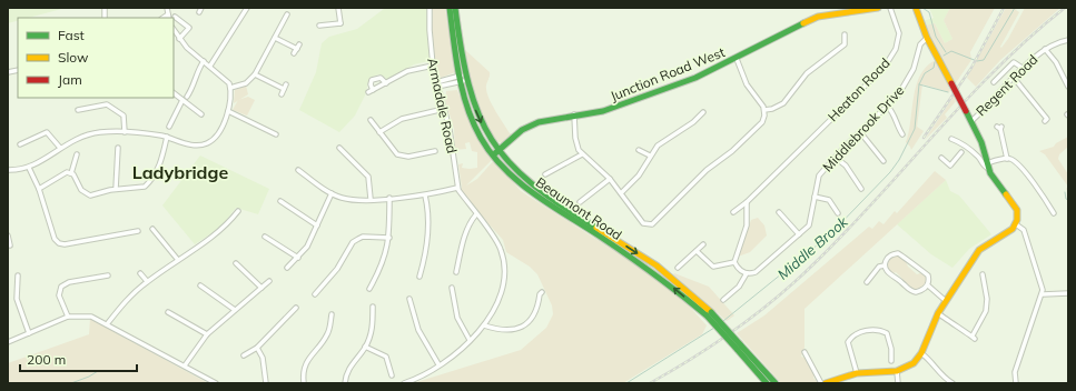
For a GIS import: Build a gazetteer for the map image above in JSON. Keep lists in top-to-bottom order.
{
  "streets": {
    "main road": ["Junction Road West", "Beaumont Road"],
    "street": [
      "Regent Road",
      "Heaton Road",
      "Armadale Road",
      "Middlebrook Drive"
    ]
  },
  "crossings": [
    ["Junction Road West", "Beaumont Road"]
  ],
  "districts": ["Ladybridge"],
  "water": ["Middle Brook"],
  "legend": ["Fast", "Slow", "Jam"],
  "scale_bar": "200 m"
}
